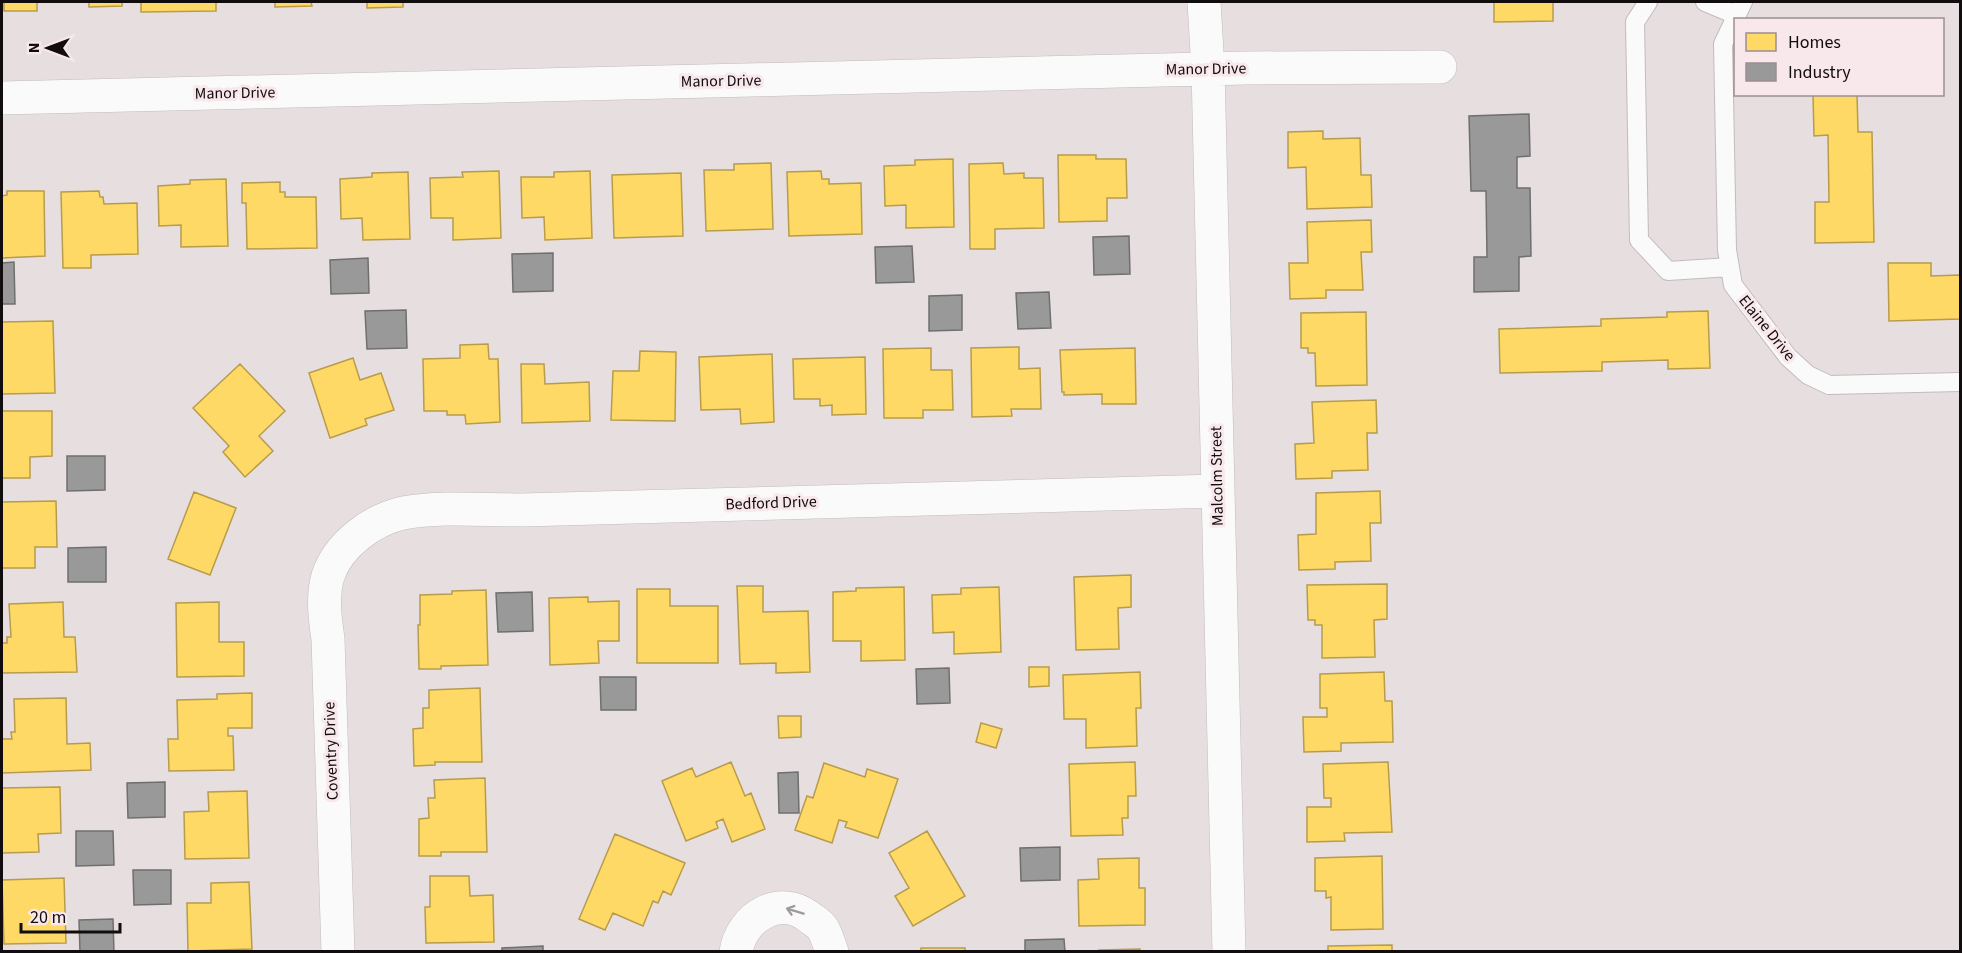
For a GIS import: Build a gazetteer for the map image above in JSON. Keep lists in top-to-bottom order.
{
  "streets": {
    "street": [
      "Manor Drive",
      "Malcolm Street",
      "Bedford Drive",
      "Coventry Drive"
    ],
    "lane": ["Elaine Drive"]
  },
  "crossings": [
    ["Manor Drive", "Malcolm Street"],
    ["Malcolm Street", "Bedford Drive"],
    ["Bedford Drive", "Coventry Drive"]
  ],
  "legend": ["Homes", "Industry"],
  "scale_bar": "20 m",
  "north": "left"
}
